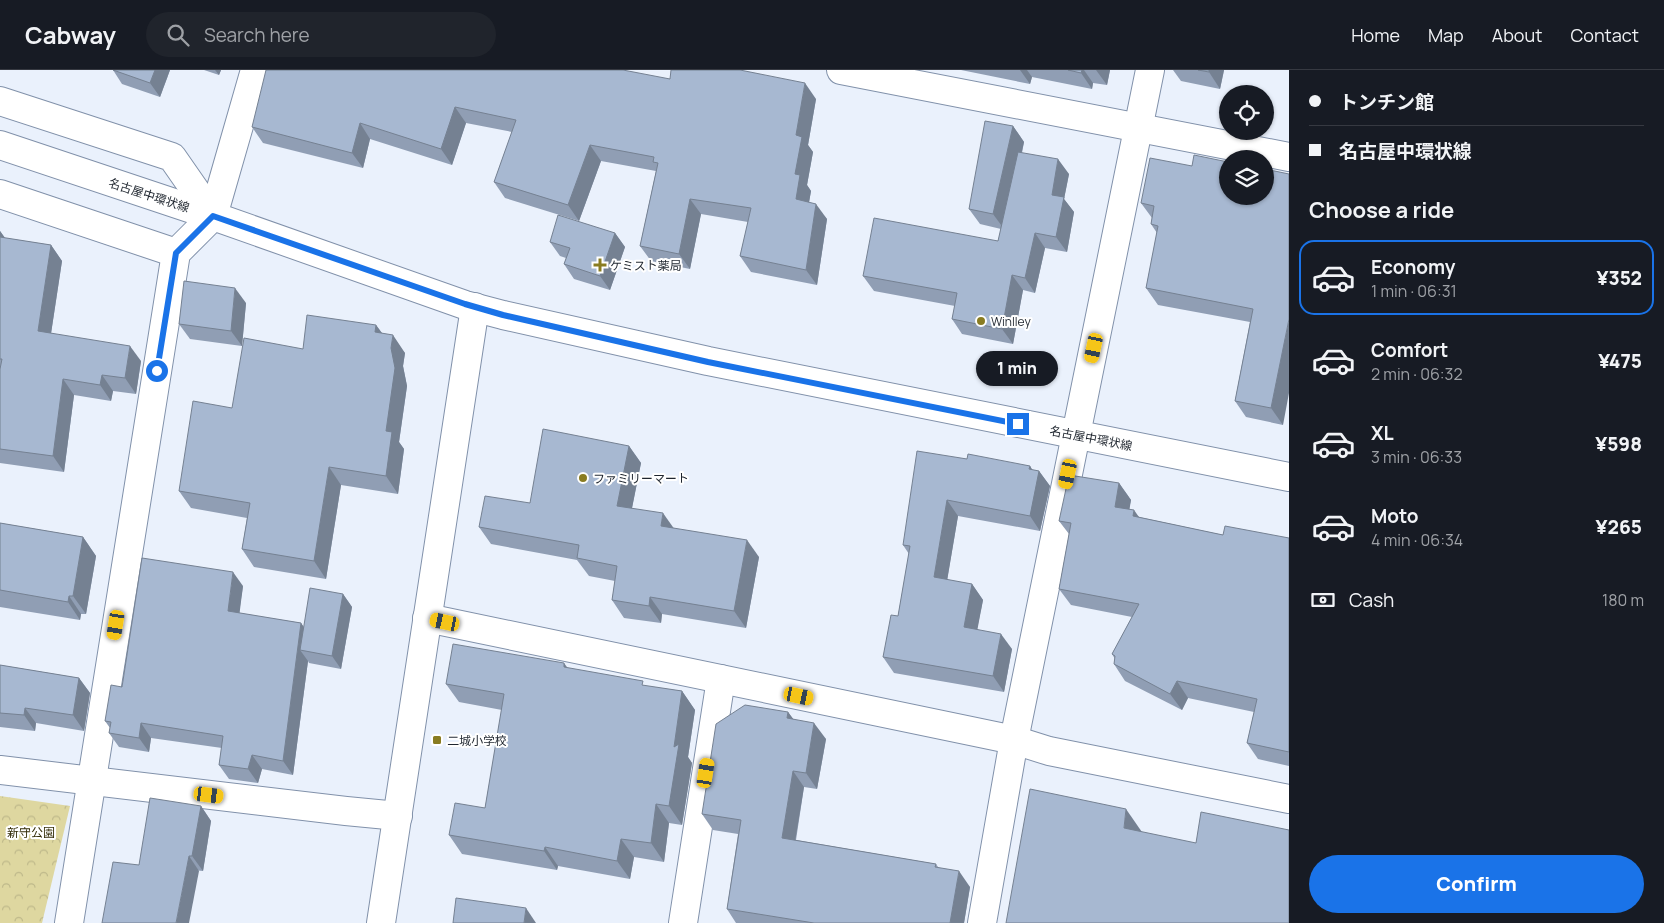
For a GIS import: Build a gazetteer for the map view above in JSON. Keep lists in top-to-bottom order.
{
  "streets": {
    "street": ["名古屋中環状線"]
  },
  "parks": ["新守公園"],
  "places": {
    "health": ["ケミスト薬局"],
    "other": ["Winlley", "ファミリーマート"],
    "transit": ["二城小学校"]
  },
  "page": {
    "header": "Cabway",
    "search": "Search here",
    "nav": [
      "Home",
      "Map",
      "About",
      "Contact"
    ],
    "banner": ["トンチン館", "名古屋中環状線"],
    "heading": "Choose a ride",
    "list": [
      {
        "name": "Economy",
        "note": "1 min · 06:31",
        "value": "¥352"
      },
      {
        "name": "Comfort",
        "note": "2 min · 06:32",
        "value": "¥475"
      },
      {
        "name": "XL",
        "note": "3 min · 06:33",
        "value": "¥598"
      },
      {
        "name": "Moto",
        "note": "4 min · 06:34",
        "value": "¥265"
      }
    ],
    "bubble": "1 min",
    "pay": ["Cash", "180 m"],
    "buttons": "Confirm"
  }
}
